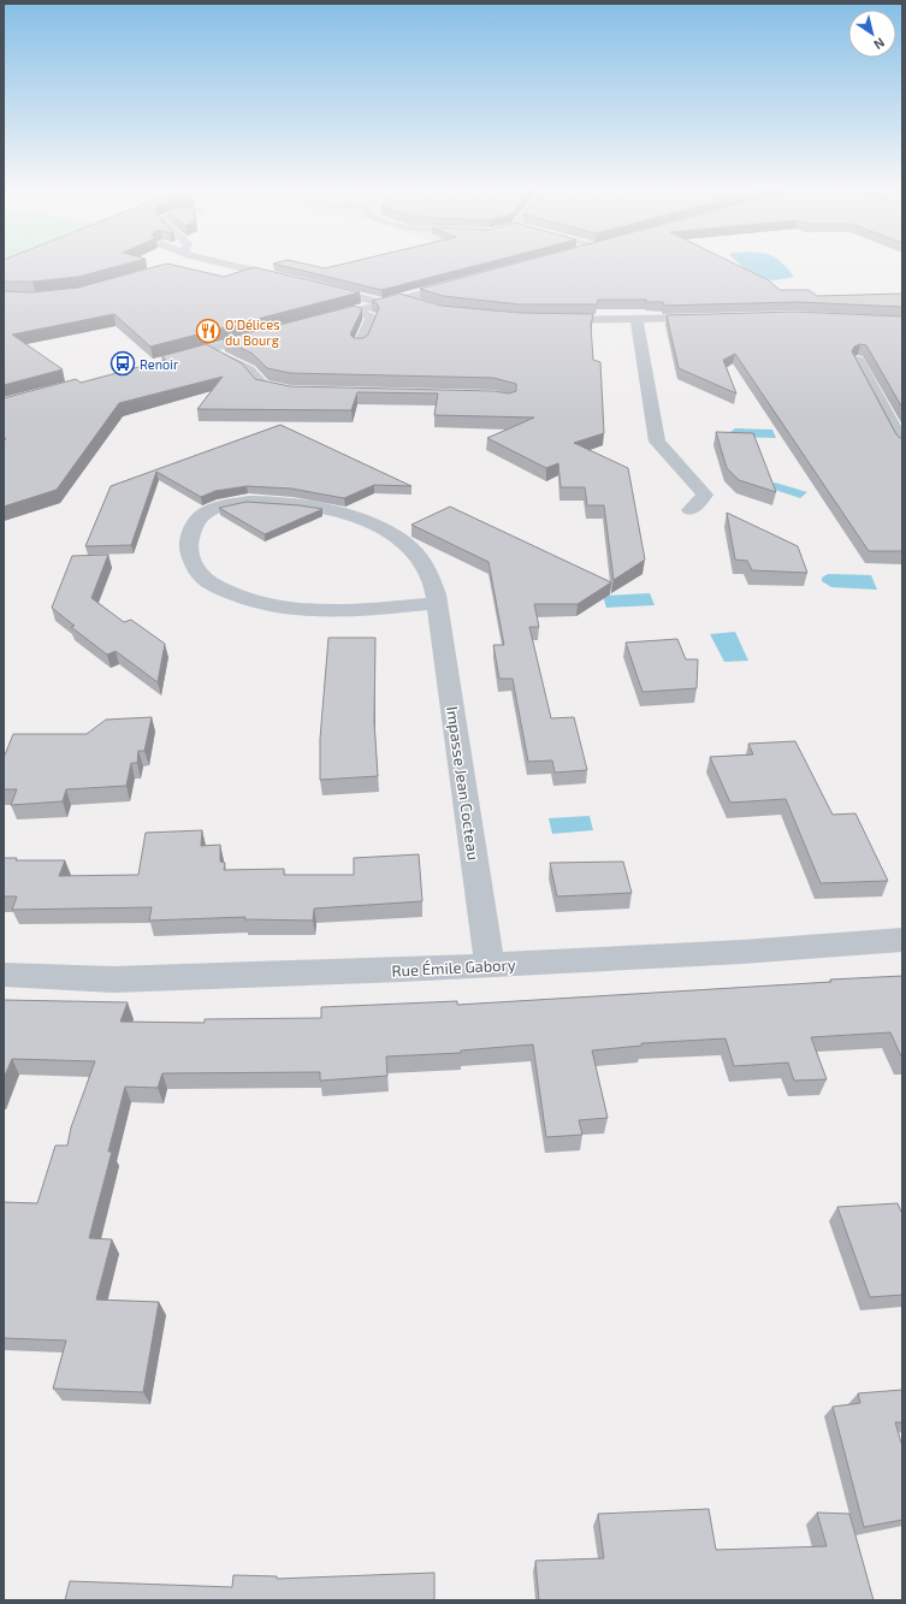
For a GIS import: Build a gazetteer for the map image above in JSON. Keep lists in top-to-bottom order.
{
  "streets": {
    "street": ["Impasse Jean Cocteau", "Rue Émile Gabory"]
  },
  "crossings": [
    ["Impasse Jean Cocteau", "Rue Émile Gabory"]
  ],
  "places": {
    "restaurant": ["O'Délices du Bourg"],
    "bus stop": ["Renoir"]
  },
  "north": "bottom right"
}
